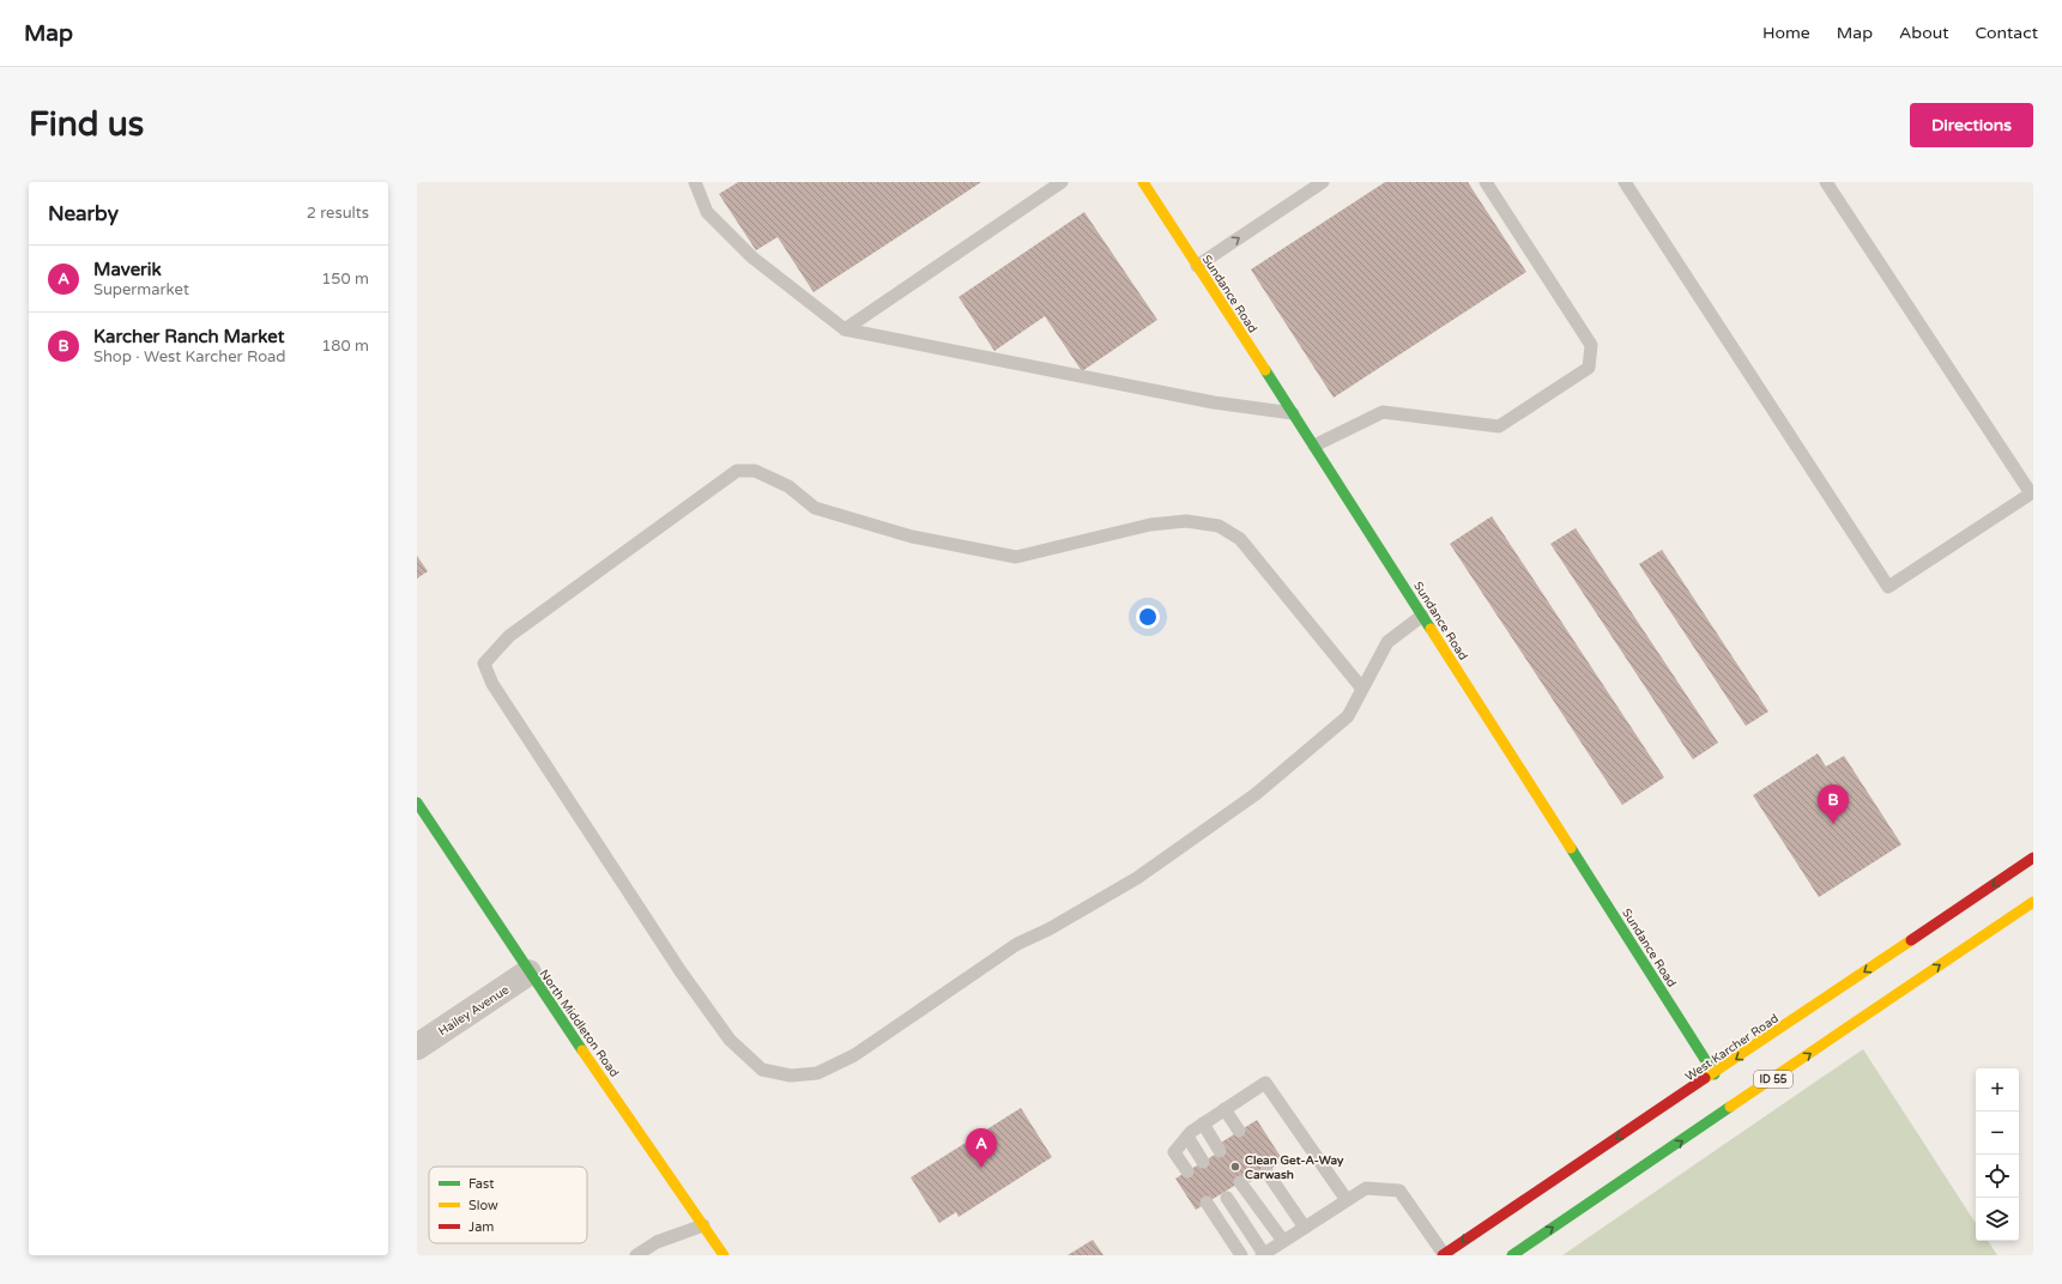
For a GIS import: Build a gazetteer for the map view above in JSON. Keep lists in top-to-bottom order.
{
  "streets": {
    "main road": [
      "Sundance Road",
      "North Middleton Road",
      "West Karcher Road",
      "ID 55"
    ],
    "street": ["Hailey Avenue"]
  },
  "crossings": [
    ["Sundance Road", "West Karcher Road"],
    ["Hailey Avenue", "North Middleton Road"]
  ],
  "places": ["Clean Get-A-Way Carwash"],
  "legend": ["Fast", "Slow", "Jam"],
  "page": {
    "header": "Map",
    "nav": [
      "Home",
      "Map",
      "About",
      "Contact"
    ],
    "buttons": "Directions",
    "title": "Find us",
    "heading": ["Nearby", "2 results"],
    "list": [
      {
        "mark": "A",
        "name": "Maverik",
        "note": "Supermarket",
        "value": "150 m"
      },
      {
        "mark": "B",
        "name": "Karcher Ranch Market",
        "note": "Shop · West Karcher Road",
        "value": "180 m"
      }
    ],
    "pins": ["B", "A"],
    "map_buttons": ["+", "−"]
  }
}
